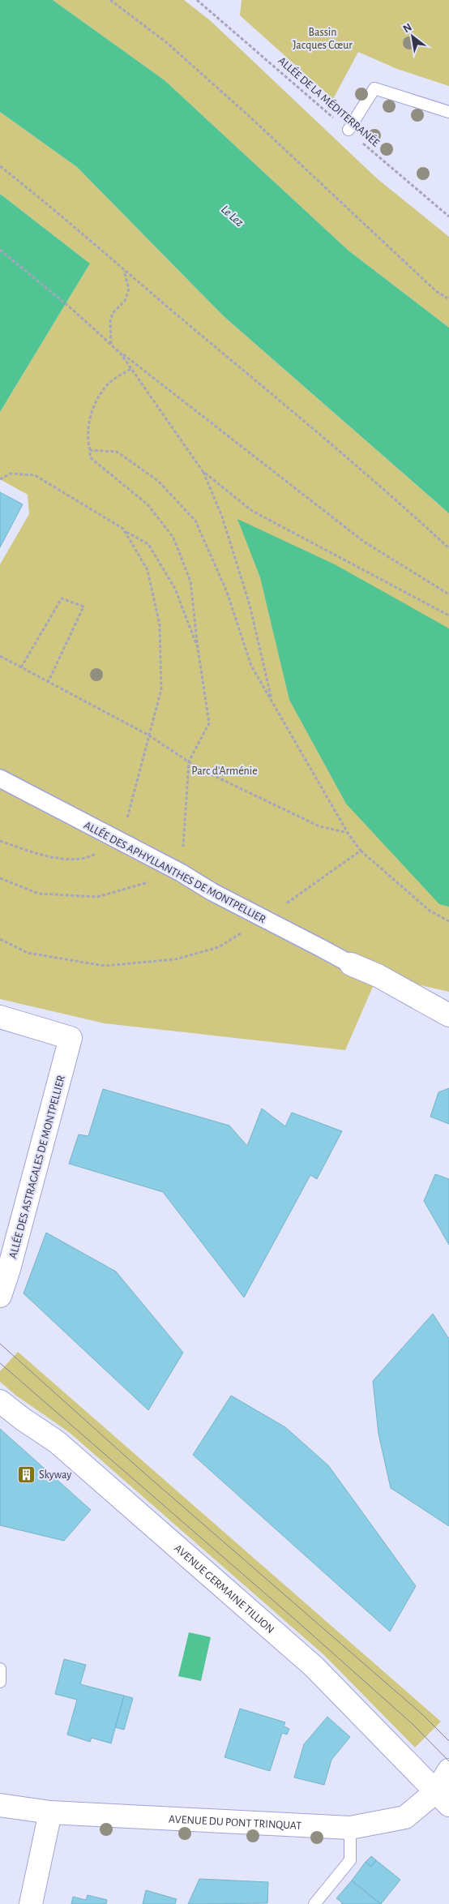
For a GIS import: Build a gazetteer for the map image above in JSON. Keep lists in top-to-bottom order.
{
  "streets": {
    "street": [
      "ALLÉE DES APHYLLANTHES DE MONTPELLIER",
      "ALLÉE DES ASTRAGALES DE MONTPELLIER",
      "AVENUE GERMAINE TILLION",
      "AVENUE DU PONT TRINQUAT"
    ],
    "path": ["ALLÉE DE LA MÉDITERRANÉE"]
  },
  "crossings": [
    ["AVENUE GERMAINE TILLION", "AVENUE DU PONT TRINQUAT"]
  ],
  "water": ["Le Lez"],
  "parks": ["Bassin Jacques Cœur", "Parc d'Arménie"],
  "places": {
    "building": ["Skyway"]
  },
  "north": "top left"
}
